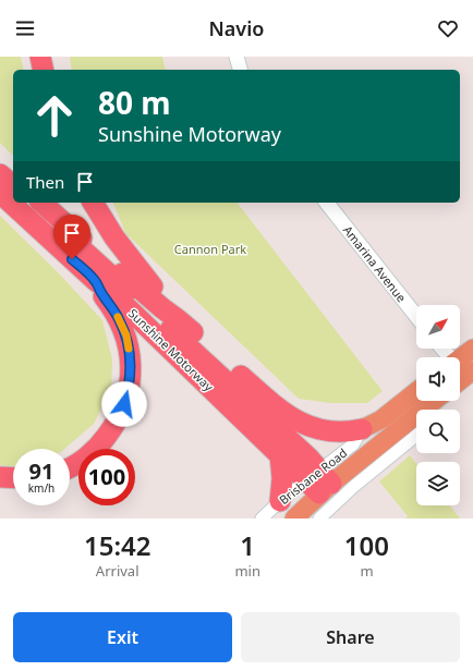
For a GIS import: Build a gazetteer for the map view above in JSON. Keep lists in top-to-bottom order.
{
  "streets": {
    "highway": ["Sunshine Motorway"],
    "main road": ["Brisbane Road"],
    "street": ["Amarina Avenue"]
  },
  "crossings": [
    ["Sunshine Motorway", "Brisbane Road"]
  ],
  "parks": ["Cannon Park"],
  "north": "top right",
  "page": {
    "header": "Navio",
    "turn": ["80 m", "Sunshine Motorway"],
    "then": "Then",
    "speed": "91 km/h",
    "limit": "100",
    "eta": [
      "15:42",
      "Arrival",
      "1",
      "min",
      "100",
      "m"
    ],
    "buttons": ["Exit", "Share"]
  }
}
